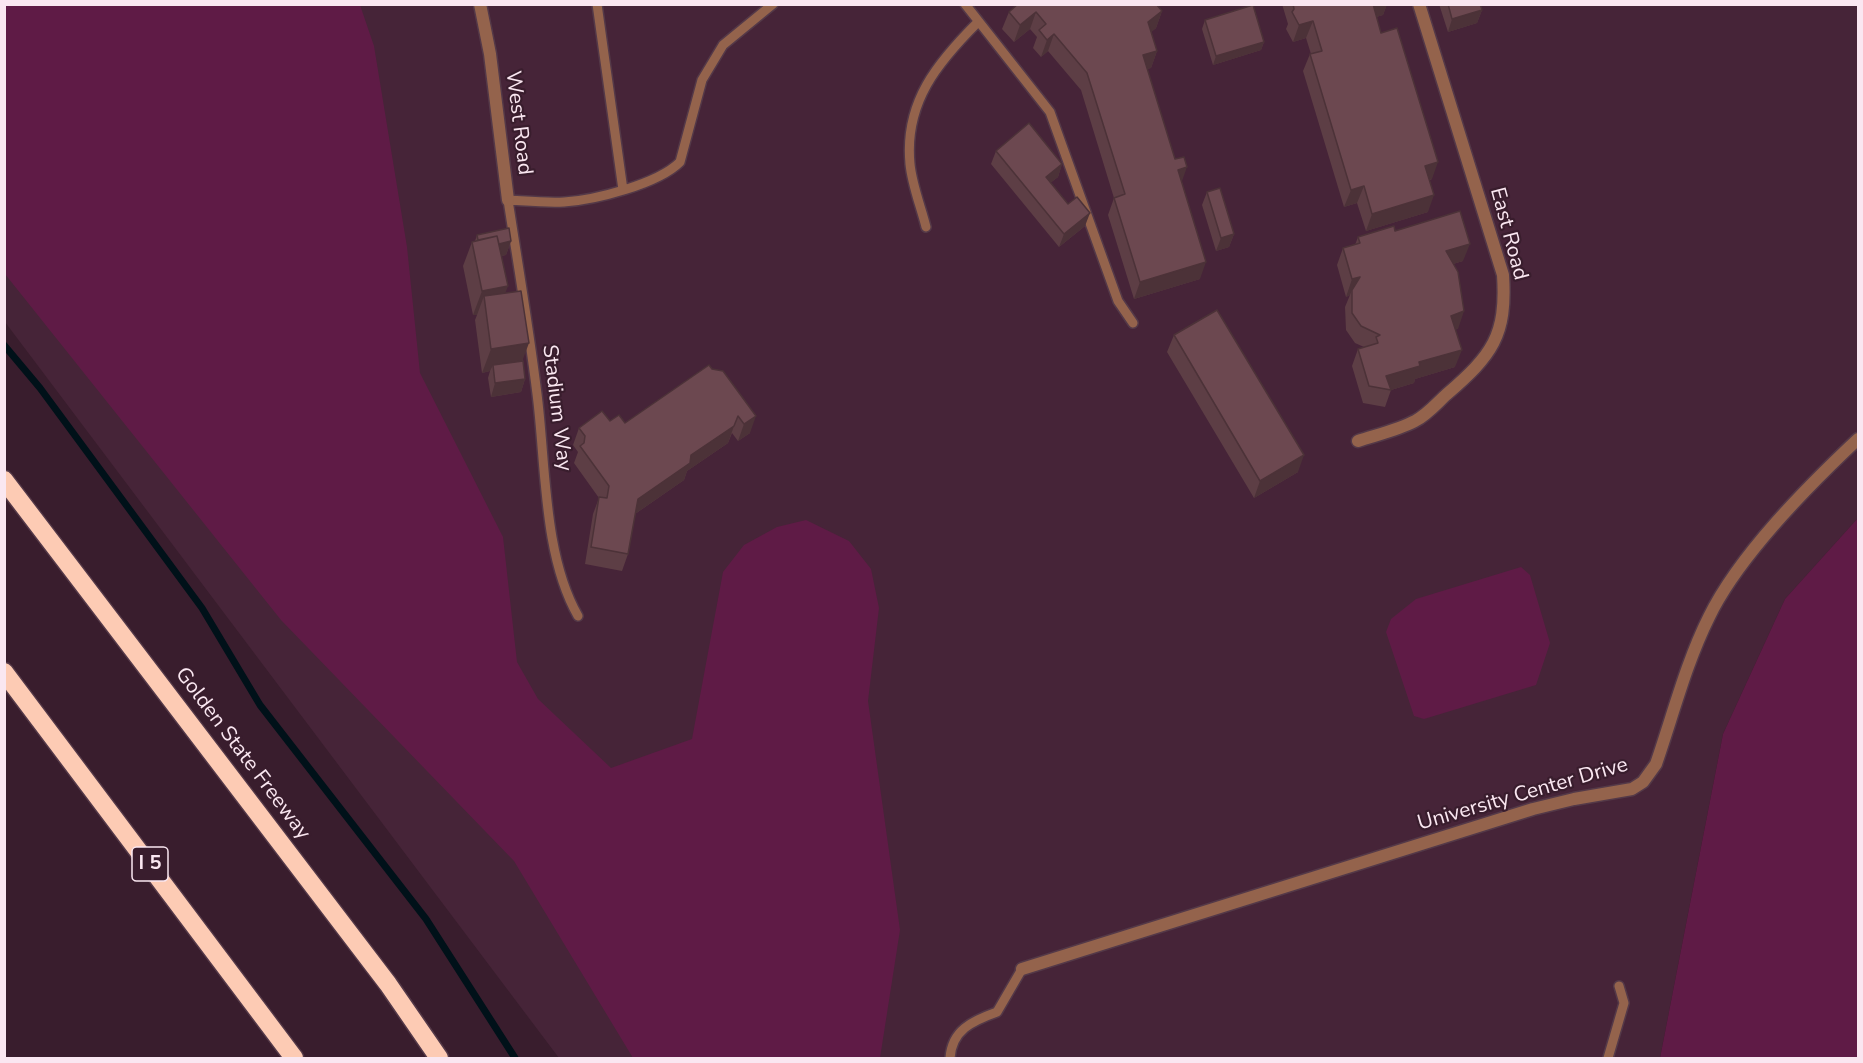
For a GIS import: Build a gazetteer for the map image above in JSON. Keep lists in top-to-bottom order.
{
  "streets": {
    "highway": ["Golden State Freeway", "I 5"],
    "street": ["West Road", "East Road", "University Center Drive"],
    "lane": ["Stadium Way"]
  },
  "crossings": [
    ["West Road", "Stadium Way"]
  ]
}
